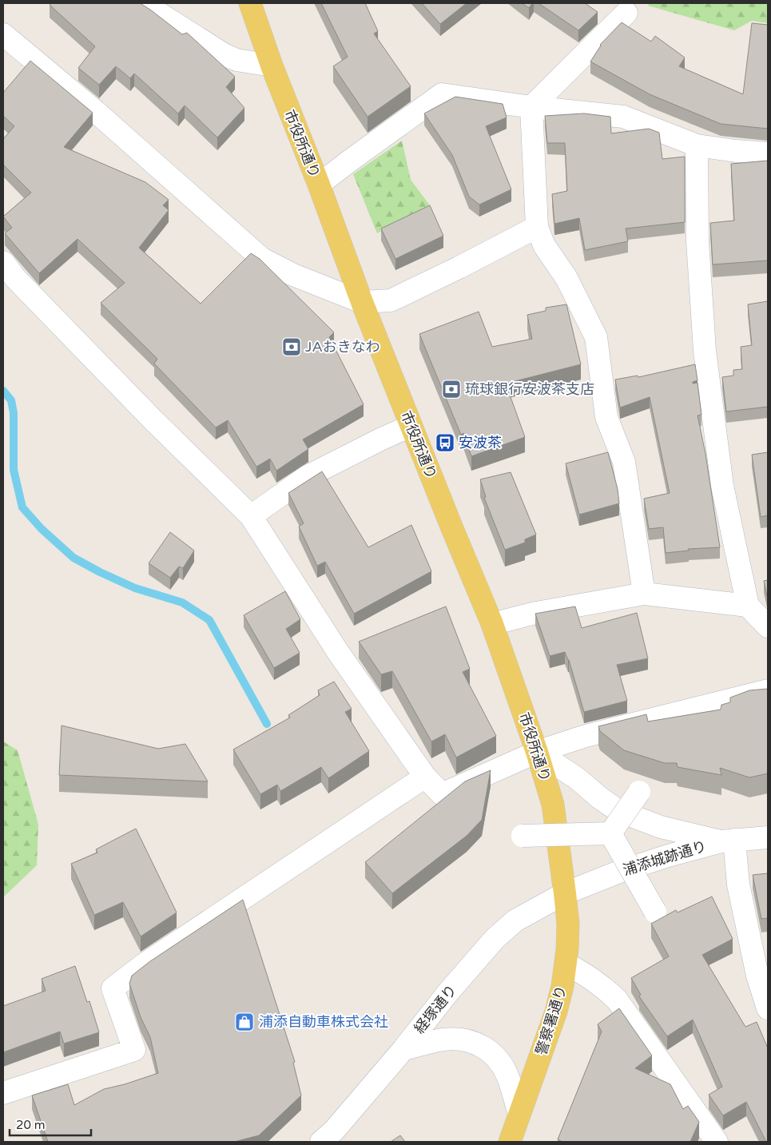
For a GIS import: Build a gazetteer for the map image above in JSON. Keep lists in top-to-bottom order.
{
  "streets": {
    "main road": ["市役所通り", "警察署通り"],
    "street": ["浦添城跡通り", "経塚通り"]
  },
  "crossings": [
    ["市役所通り", "浦添城跡通り"],
    ["市役所通り", "経塚通り"],
    ["市役所通り", "警察署通り"],
    ["浦添城跡通り", "経塚通り"],
    ["浦添城跡通り", "警察署通り"],
    ["経塚通り", "警察署通り"]
  ],
  "places": {
    "bank": ["JAおきなわ", "琉球銀行安波茶支店"],
    "bus stop": ["安波茶"],
    "shop": ["浦添自動車株式会社"]
  },
  "scale_bar": "20 m"
}
